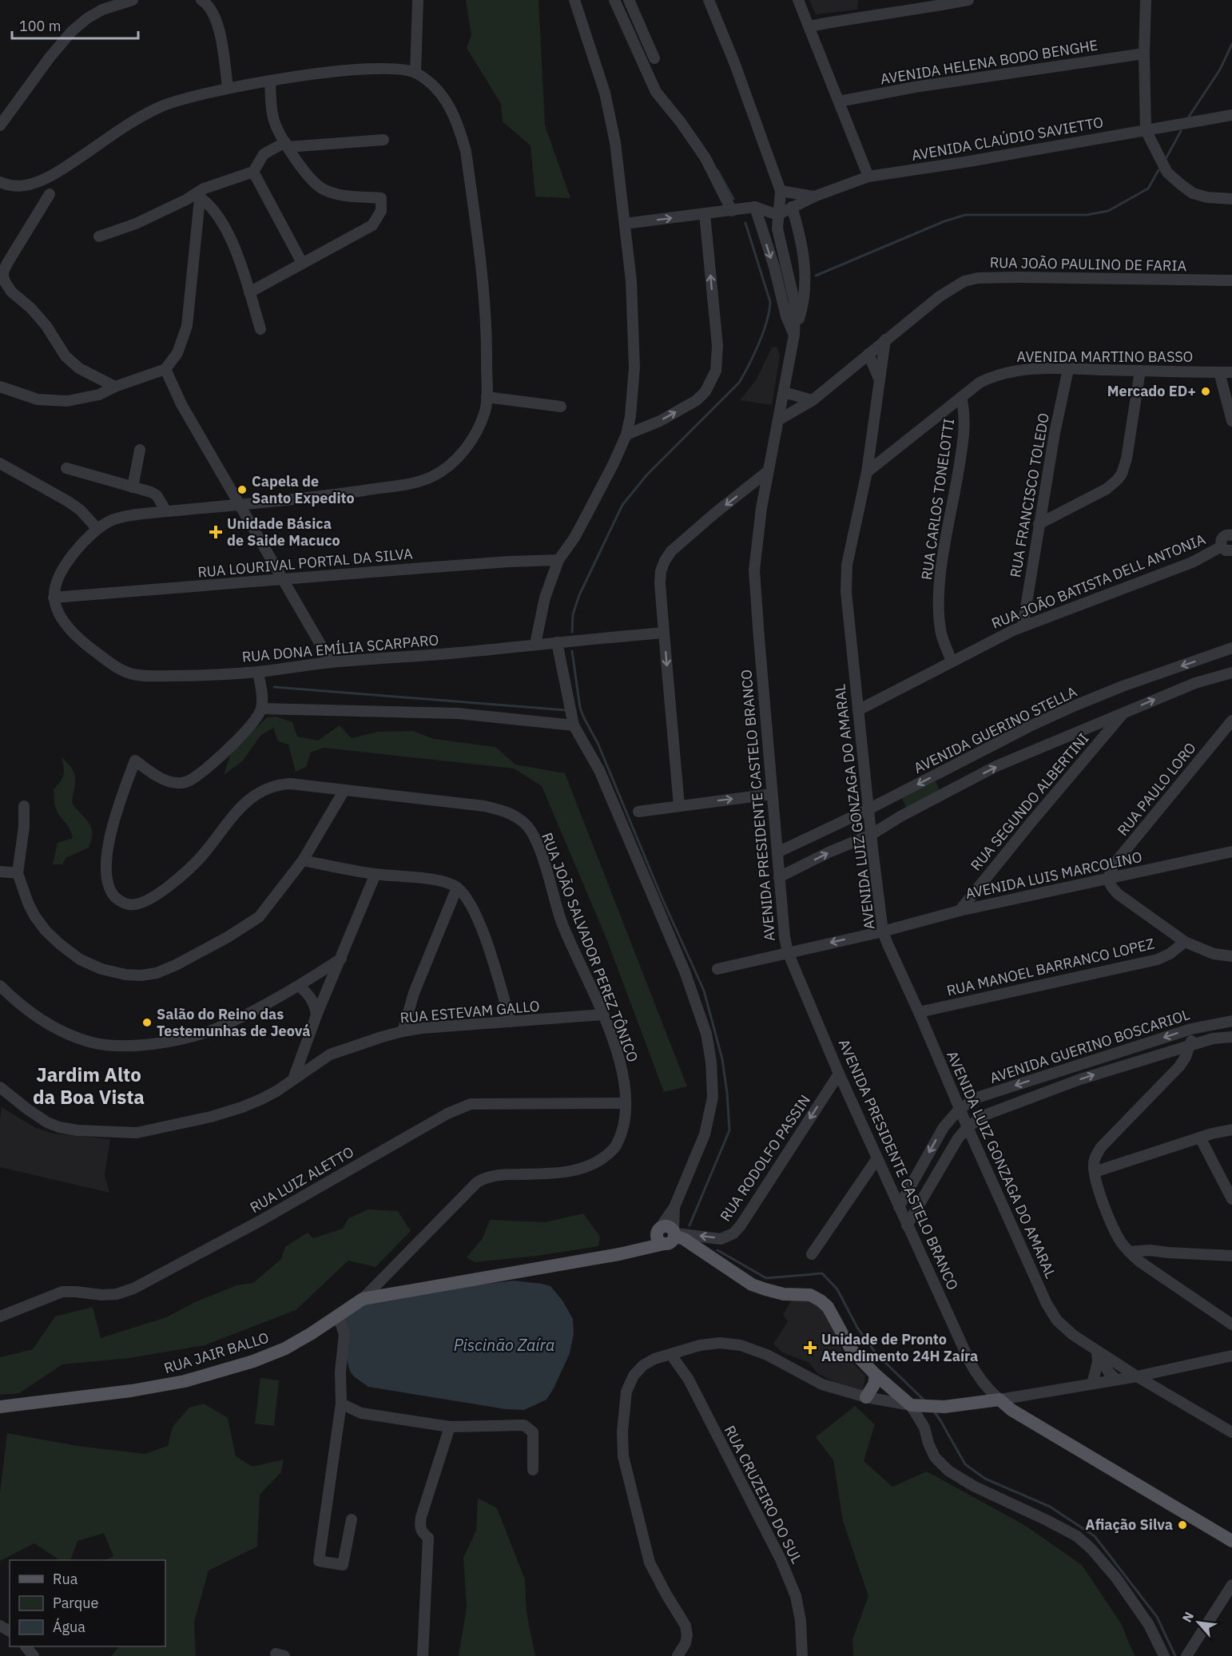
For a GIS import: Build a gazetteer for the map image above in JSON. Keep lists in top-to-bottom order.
{
  "streets": {
    "main road": ["AVENIDA PRESIDENTE CASTELO BRANCO", "RUA JAIR BALLO"],
    "street": [
      "AVENIDA HELENA BODO BENGHE",
      "AVENIDA CLAÚDIO SAVIETTO",
      "RUA JOÃO PAULINO DE FARIA",
      "AVENIDA MARTINO BASSO",
      "RUA FRANCISCO TOLEDO",
      "RUA CARLOS TONELOTTI",
      "RUA LOURIVAL PORTAL DA SILVA",
      "RUA JOÃO BATISTA DELL ANTONIA",
      "RUA DONA EMÍLIA SCARPARO",
      "AVENIDA GUERINO STELLA",
      "RUA PAULO LORO",
      "RUA SEGUNDO ALBERTINI",
      "AVENIDA LUIZ GONZAGA DO AMARAL",
      "AVENIDA LUIS MARCOLINO",
      "RUA JOÃO SALVADOR PEREZ TÔNICO",
      "RUA MANOEL BARRANCO LOPEZ",
      "RUA ESTEVAM GALLO",
      "AVENIDA GUERINO BOSCARIOL",
      "RUA RODOLFO PASSIN",
      "RUA LUIZ ALETTO",
      "RUA CRUZEIRO DO SUL"
    ]
  },
  "crossings": [
    ["AVENIDA CLAÚDIO SAVIETTO", "AVENIDA PRESIDENTE CASTELO BRANCO"],
    ["RUA JOÃO PAULINO DE FARIA", "AVENIDA PRESIDENTE CASTELO BRANCO"],
    ["RUA JOÃO PAULINO DE FARIA", "AVENIDA LUIZ GONZAGA DO AMARAL"],
    ["AVENIDA MARTINO BASSO", "RUA FRANCISCO TOLEDO"],
    ["AVENIDA MARTINO BASSO", "RUA CARLOS TONELOTTI"],
    ["AVENIDA MARTINO BASSO", "AVENIDA LUIZ GONZAGA DO AMARAL"],
    ["RUA FRANCISCO TOLEDO", "RUA JOÃO BATISTA DELL ANTONIA"],
    ["RUA CARLOS TONELOTTI", "RUA JOÃO BATISTA DELL ANTONIA"],
    ["RUA LOURIVAL PORTAL DA SILVA", "RUA DONA EMÍLIA SCARPARO"],
    ["RUA JOÃO BATISTA DELL ANTONIA", "AVENIDA LUIZ GONZAGA DO AMARAL"],
    ["AVENIDA GUERINO STELLA", "AVENIDA PRESIDENTE CASTELO BRANCO"],
    ["AVENIDA GUERINO STELLA", "AVENIDA LUIZ GONZAGA DO AMARAL"],
    ["RUA PAULO LORO", "AVENIDA LUIS MARCOLINO"],
    ["RUA SEGUNDO ALBERTINI", "AVENIDA LUIS MARCOLINO"],
    ["AVENIDA PRESIDENTE CASTELO BRANCO", "AVENIDA LUIS MARCOLINO"],
    ["AVENIDA PRESIDENTE CASTELO BRANCO", "AVENIDA GUERINO BOSCARIOL"],
    ["AVENIDA PRESIDENTE CASTELO BRANCO", "RUA RODOLFO PASSIN"],
    ["AVENIDA LUIZ GONZAGA DO AMARAL", "AVENIDA LUIS MARCOLINO"],
    ["AVENIDA LUIZ GONZAGA DO AMARAL", "RUA MANOEL BARRANCO LOPEZ"],
    ["AVENIDA LUIZ GONZAGA DO AMARAL", "AVENIDA GUERINO BOSCARIOL"],
    ["RUA JOÃO SALVADOR PEREZ TÔNICO", "RUA ESTEVAM GALLO"],
    ["RUA JOÃO SALVADOR PEREZ TÔNICO", "RUA LUIZ ALETTO"],
    ["RUA JOÃO SALVADOR PEREZ TÔNICO", "RUA JAIR BALLO"],
    ["RUA RODOLFO PASSIN", "RUA JAIR BALLO"]
  ],
  "districts": ["Jardim Alto da Boa Vista"],
  "water": ["Piscinão Zaíra"],
  "places": {
    "other": [
      "Mercado ED+",
      "Capela de Santo Expedito",
      "Salão do Reino das Testemunhas de Jeová",
      "Afiação Silva"
    ],
    "health": ["Unidade Básica de Saide Macuco", "Unidade de Pronto Atendimento 24H Zaíra"]
  },
  "legend": ["Rua", "Parque", "Água"],
  "scale_bar": "100 m",
  "north": "top left"
}
